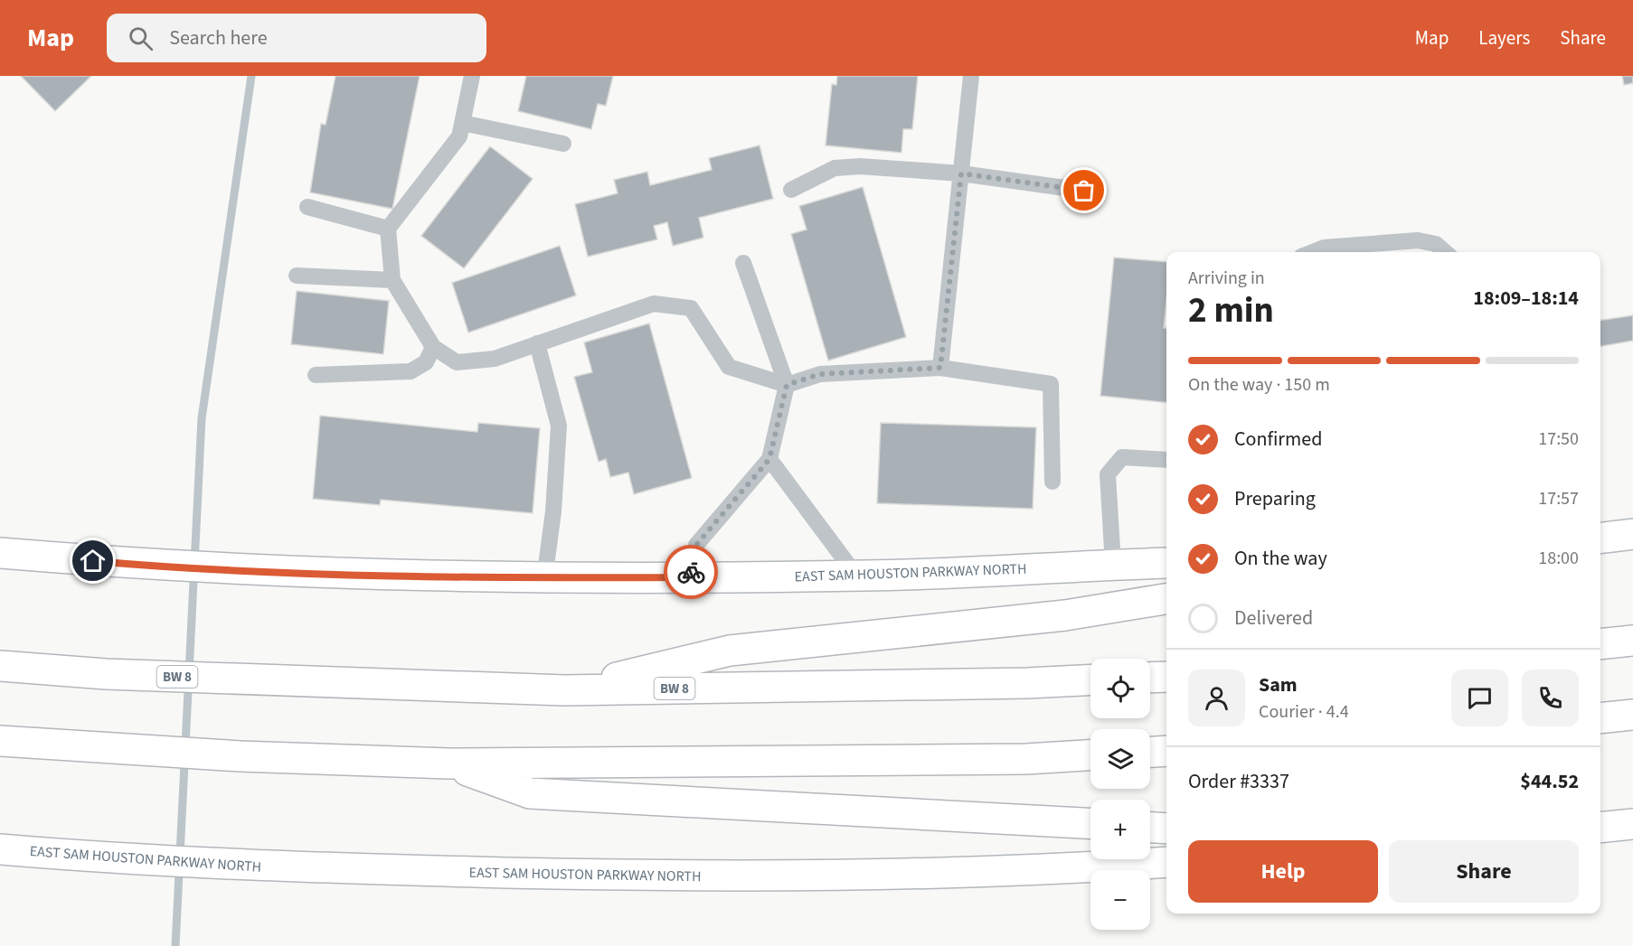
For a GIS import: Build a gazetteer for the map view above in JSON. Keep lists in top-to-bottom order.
{
  "streets": {
    "main road": ["EAST SAM HOUSTON PARKWAY NORTH", "BW 8"]
  },
  "page": {
    "header": "Map",
    "search": "Search here",
    "nav": ["Map", "Layers", "Share"],
    "heading": ["2 min", "Arriving in", "18:09–18:14"],
    "panel": [
      "Sam",
      "Courier · 4.4",
      "Order #3337",
      "$44.52"
    ],
    "bar": "On the way · 150 m",
    "list": [
      ["Confirmed", "17:50"],
      ["Preparing", "17:57"],
      ["On the way", "18:00"],
      "Delivered"
    ],
    "map_buttons": ["+", "−"],
    "buttons": ["Help", "Share"]
  }
}
